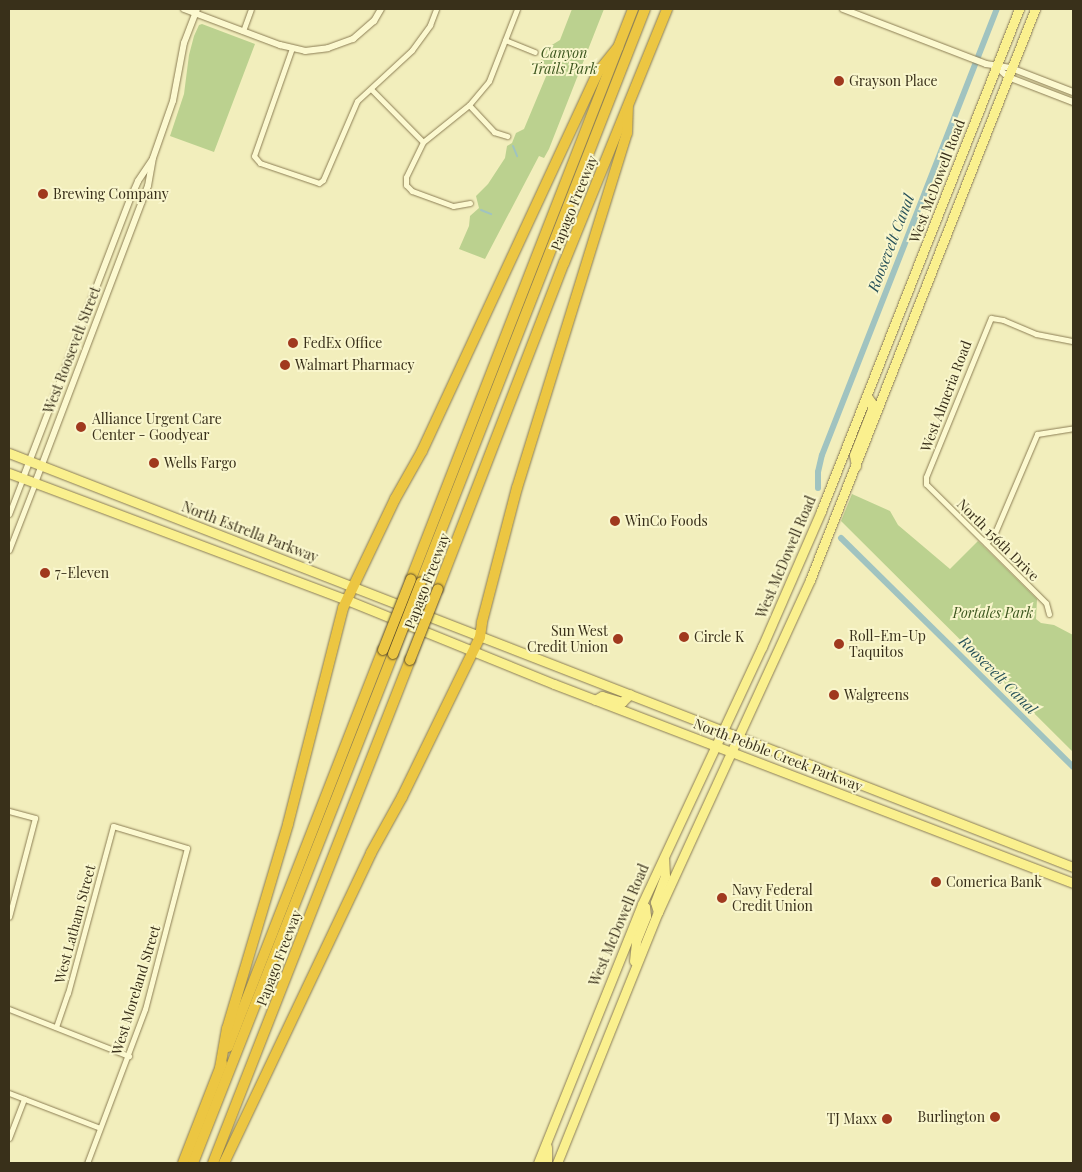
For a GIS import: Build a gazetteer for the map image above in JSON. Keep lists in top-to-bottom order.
{
  "streets": {
    "highway": ["Papago Freeway"],
    "main road": ["West McDowell Road", "North Estrella Parkway", "North Pebble Creek Parkway"],
    "street": [
      "West Roosevelt Street",
      "West Almeria Road",
      "North 156th Drive",
      "West Latham Street",
      "West Moreland Street"
    ]
  },
  "crossings": [
    ["West McDowell Road", "North Pebble Creek Parkway"],
    ["West Roosevelt Street", "North Estrella Parkway"],
    ["West Almeria Road", "North 156th Drive"],
    ["North Estrella Parkway", "North Pebble Creek Parkway"],
    ["West Latham Street", "West Moreland Street"]
  ],
  "water": ["Roosevelt Canal"],
  "parks": ["Canyon Trails Park", "Portales Park"],
  "places": [
    "Grayson Place",
    "Brewing Company",
    "FedEx Office",
    "Walmart Pharmacy",
    "Alliance Urgent Care Center - Goodyear",
    "Wells Fargo",
    "WinCo Foods",
    "7-Eleven",
    "Circle K",
    "Sun West Credit Union",
    "Roll-Em-Up Taquitos",
    "Walgreens",
    "Comerica Bank",
    "Navy Federal Credit Union",
    "Burlington",
    "TJ Maxx"
  ]
}
